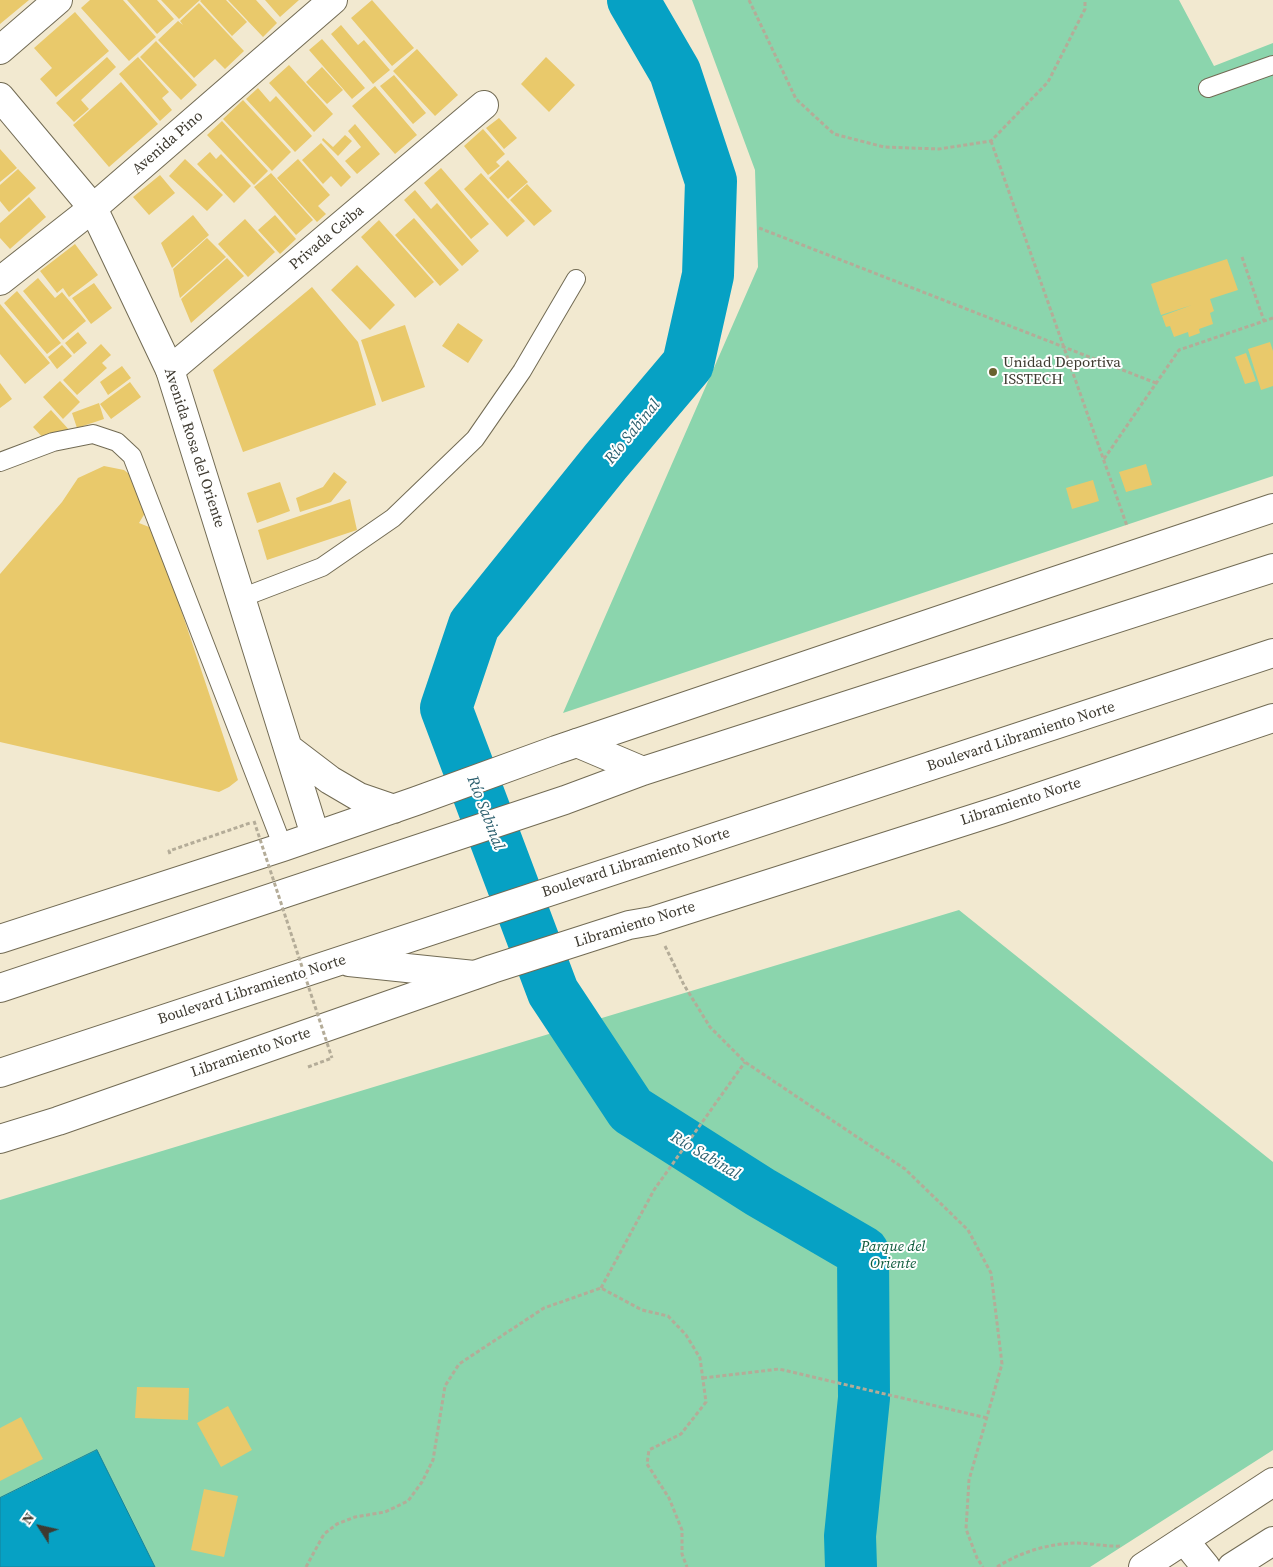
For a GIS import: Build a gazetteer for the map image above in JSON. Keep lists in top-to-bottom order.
{
  "streets": {
    "main road": [
      "Avenida Pino",
      "Privada Ceiba",
      "Avenida Rosa del Oriente",
      "Boulevard Libramiento Norte",
      "Libramiento Norte"
    ]
  },
  "crossings": [
    ["Avenida Pino", "Avenida Rosa del Oriente"],
    ["Privada Ceiba", "Avenida Rosa del Oriente"]
  ],
  "water": ["Río Sabinal"],
  "parks": ["Parque del Oriente"],
  "places": ["Unidad Deportiva ISSTECH"],
  "north": "top left"
}
